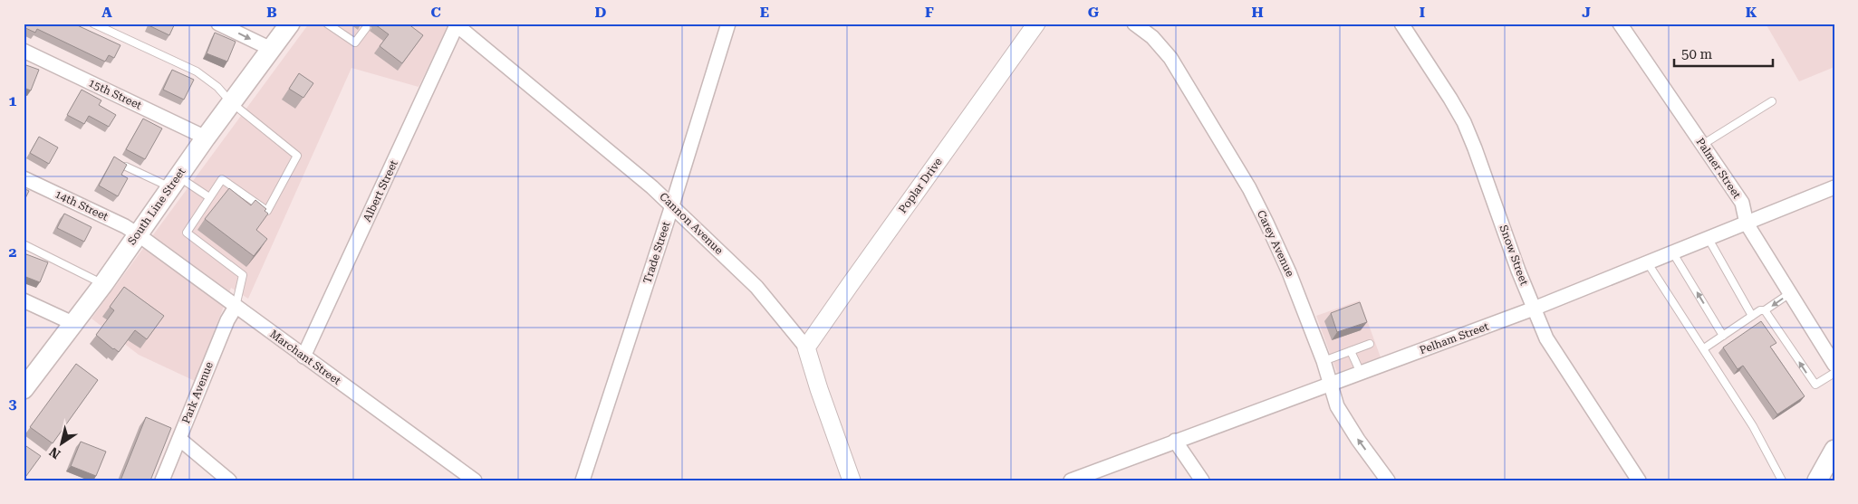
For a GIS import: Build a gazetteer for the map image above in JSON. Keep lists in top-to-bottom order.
{
  "streets": {
    "main road": ["South Line Street"],
    "street": [
      "15th Street",
      "Palmer Street",
      "Poplar Drive",
      "Albert Street",
      "14th Street",
      "Cannon Avenue",
      "Carey Avenue",
      "Trade Street",
      "Snow Street",
      "Pelham Street",
      "Marchant Street",
      "Park Avenue"
    ]
  },
  "crossings": [
    ["15th Street", "South Line Street"],
    ["Palmer Street", "Pelham Street"],
    ["Poplar Drive", "Cannon Avenue"],
    ["Albert Street", "Cannon Avenue"],
    ["Albert Street", "Marchant Street"],
    ["14th Street", "South Line Street"],
    ["14th Street", "Marchant Street"],
    ["South Line Street", "Marchant Street"],
    ["Cannon Avenue", "Trade Street"],
    ["Carey Avenue", "Pelham Street"],
    ["Snow Street", "Pelham Street"],
    ["Marchant Street", "Park Avenue"]
  ],
  "scale_bar": "50 m",
  "north": "bottom left",
  "grid": {
    "columns": [
      "A",
      "B",
      "C",
      "D",
      "E",
      "F",
      "G",
      "H",
      "I",
      "J",
      "K"
    ],
    "rows": ["1", "2", "3"]
  }
}
